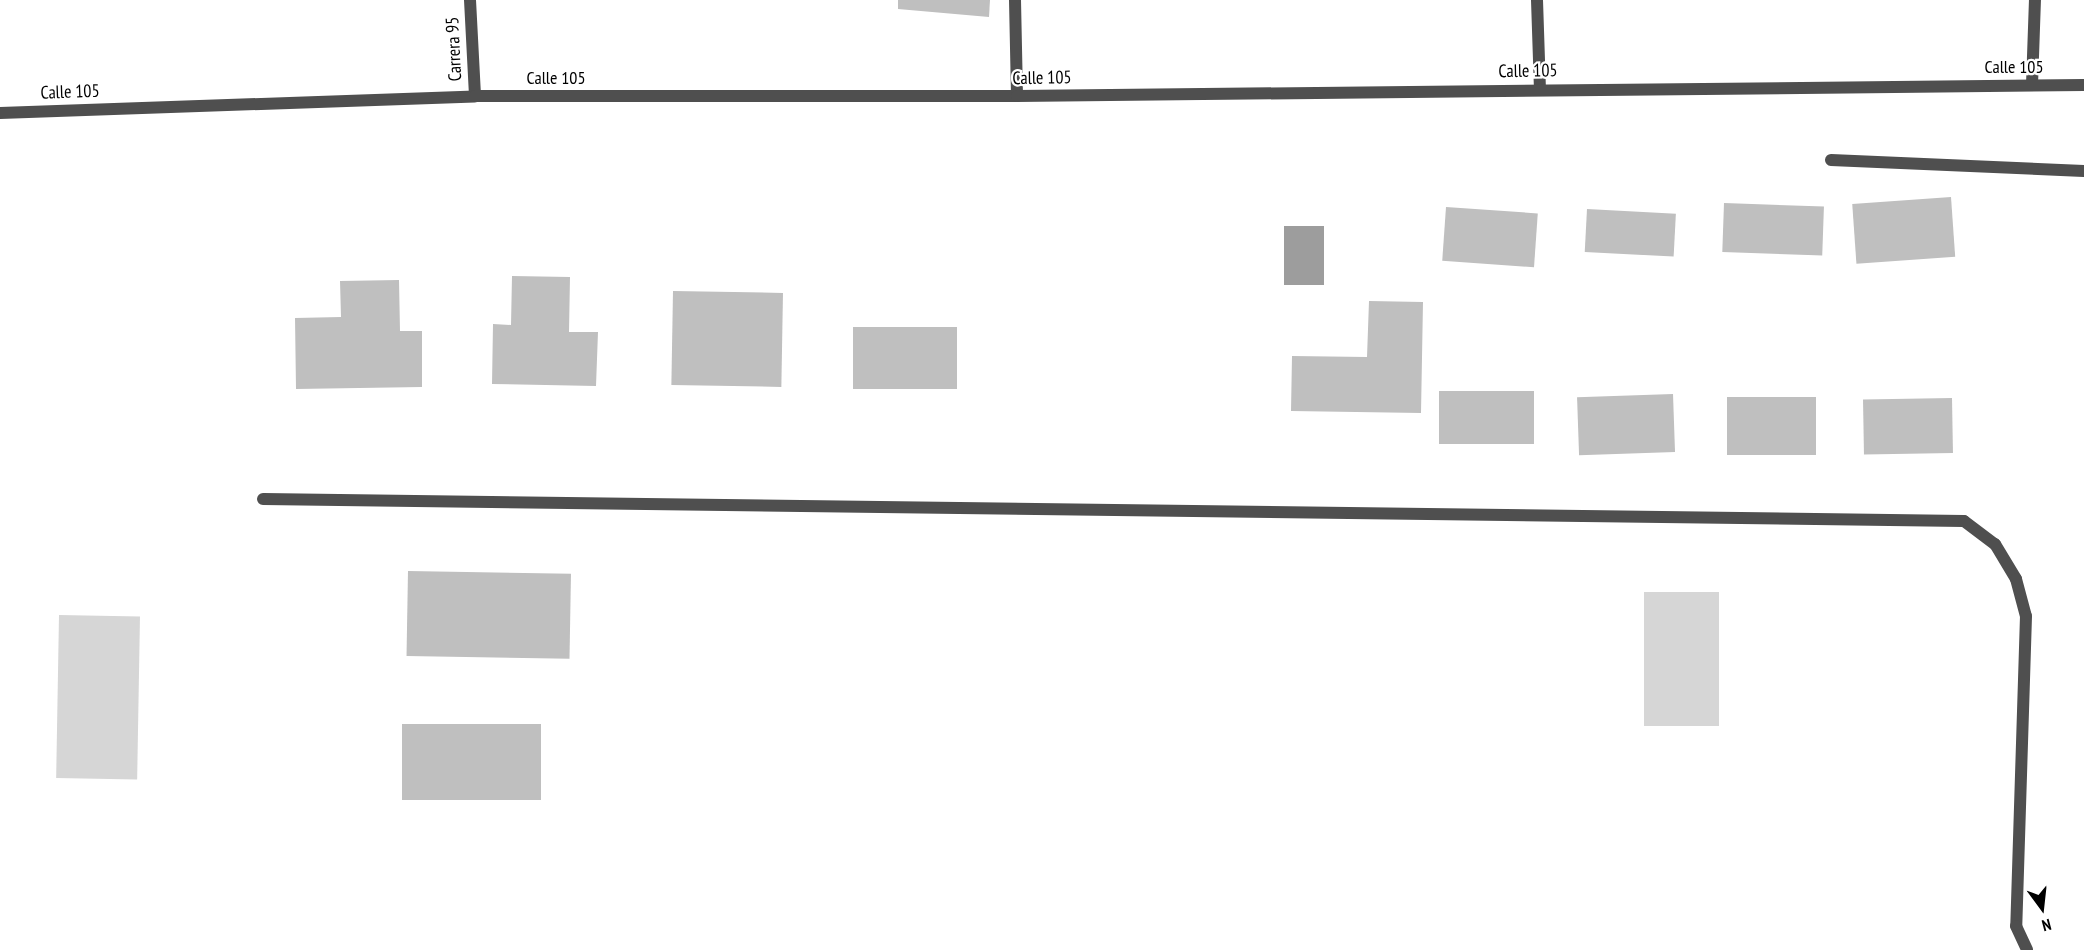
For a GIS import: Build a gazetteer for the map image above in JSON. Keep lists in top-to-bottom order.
{
  "streets": {
    "street": ["Carrera 95", "Calle 105"]
  },
  "crossings": [
    ["Carrera 95", "Calle 105"]
  ],
  "north": "bottom"
}
